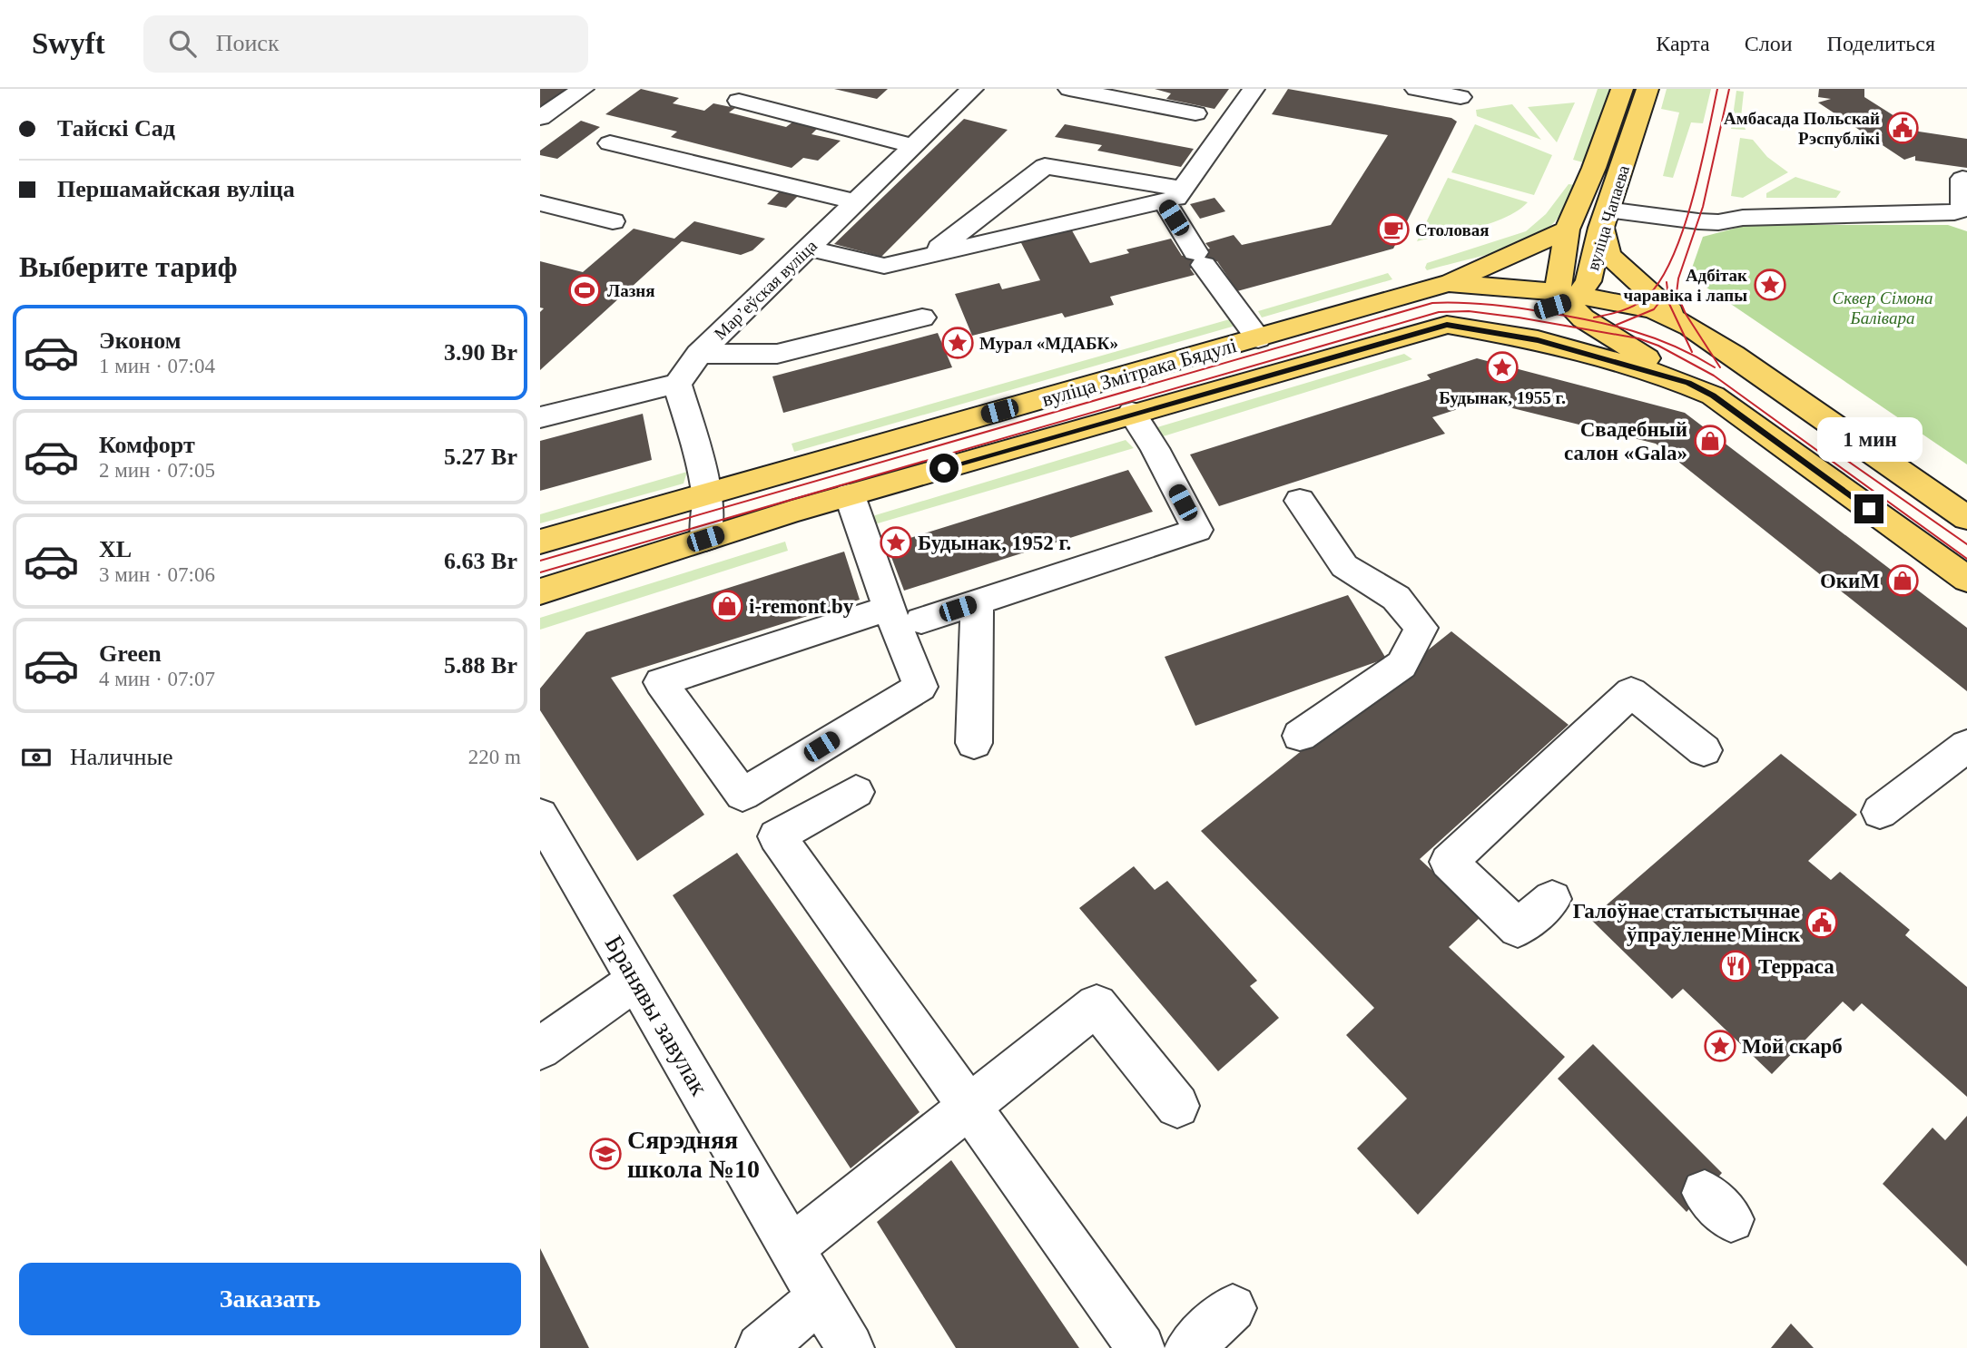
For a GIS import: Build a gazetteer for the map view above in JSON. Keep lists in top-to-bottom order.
{
  "streets": {
    "main road": ["вуліца Чапаева", "вуліца Змітрака Бядулі"],
    "street": ["Марʼеўская вуліца", "Бранявы завулак"]
  },
  "crossings": [
    ["вуліца Чапаева", "вуліца Змітрака Бядулі"]
  ],
  "parks": ["Сквер Сімона Балівара"],
  "places": {
    "public building": ["Амбасада Польскай Рэспублікі", "Галоўнае статыстычнае ўпраўленне Мінск"],
    "cafe": ["Столовая"],
    "place": [
      "Адбітак чаравіка і лапы",
      "Мурал «МДАБК»",
      "Будынак, 1955 г.",
      "Будынак, 1952 г.",
      "Мой скарб"
    ],
    "sports": ["Лазня"],
    "shop": ["Свадебный салон «Gala»", "ОкиМ", "i-remont.by"],
    "restaurant": ["Терраса"],
    "school or university": ["Сярэдняя школа №10"]
  },
  "page": {
    "header": "Swyft",
    "search": "Поиск",
    "nav": ["Карта", "Слои", "Поделиться"],
    "banner": ["Тайскі Сад", "Першамайская вуліца"],
    "heading": "Выберите тариф",
    "list": [
      {
        "name": "Эконом",
        "note": "1 мин · 07:04",
        "value": "3.90 Br"
      },
      {
        "name": "Комфорт",
        "note": "2 мин · 07:05",
        "value": "5.27 Br"
      },
      {
        "name": "XL",
        "note": "3 мин · 07:06",
        "value": "6.63 Br"
      },
      {
        "name": "Green",
        "note": "4 мин · 07:07",
        "value": "5.88 Br"
      }
    ],
    "bubble": "1 мин",
    "pay": ["Наличные", "220 m"],
    "buttons": "Заказать"
  }
}
